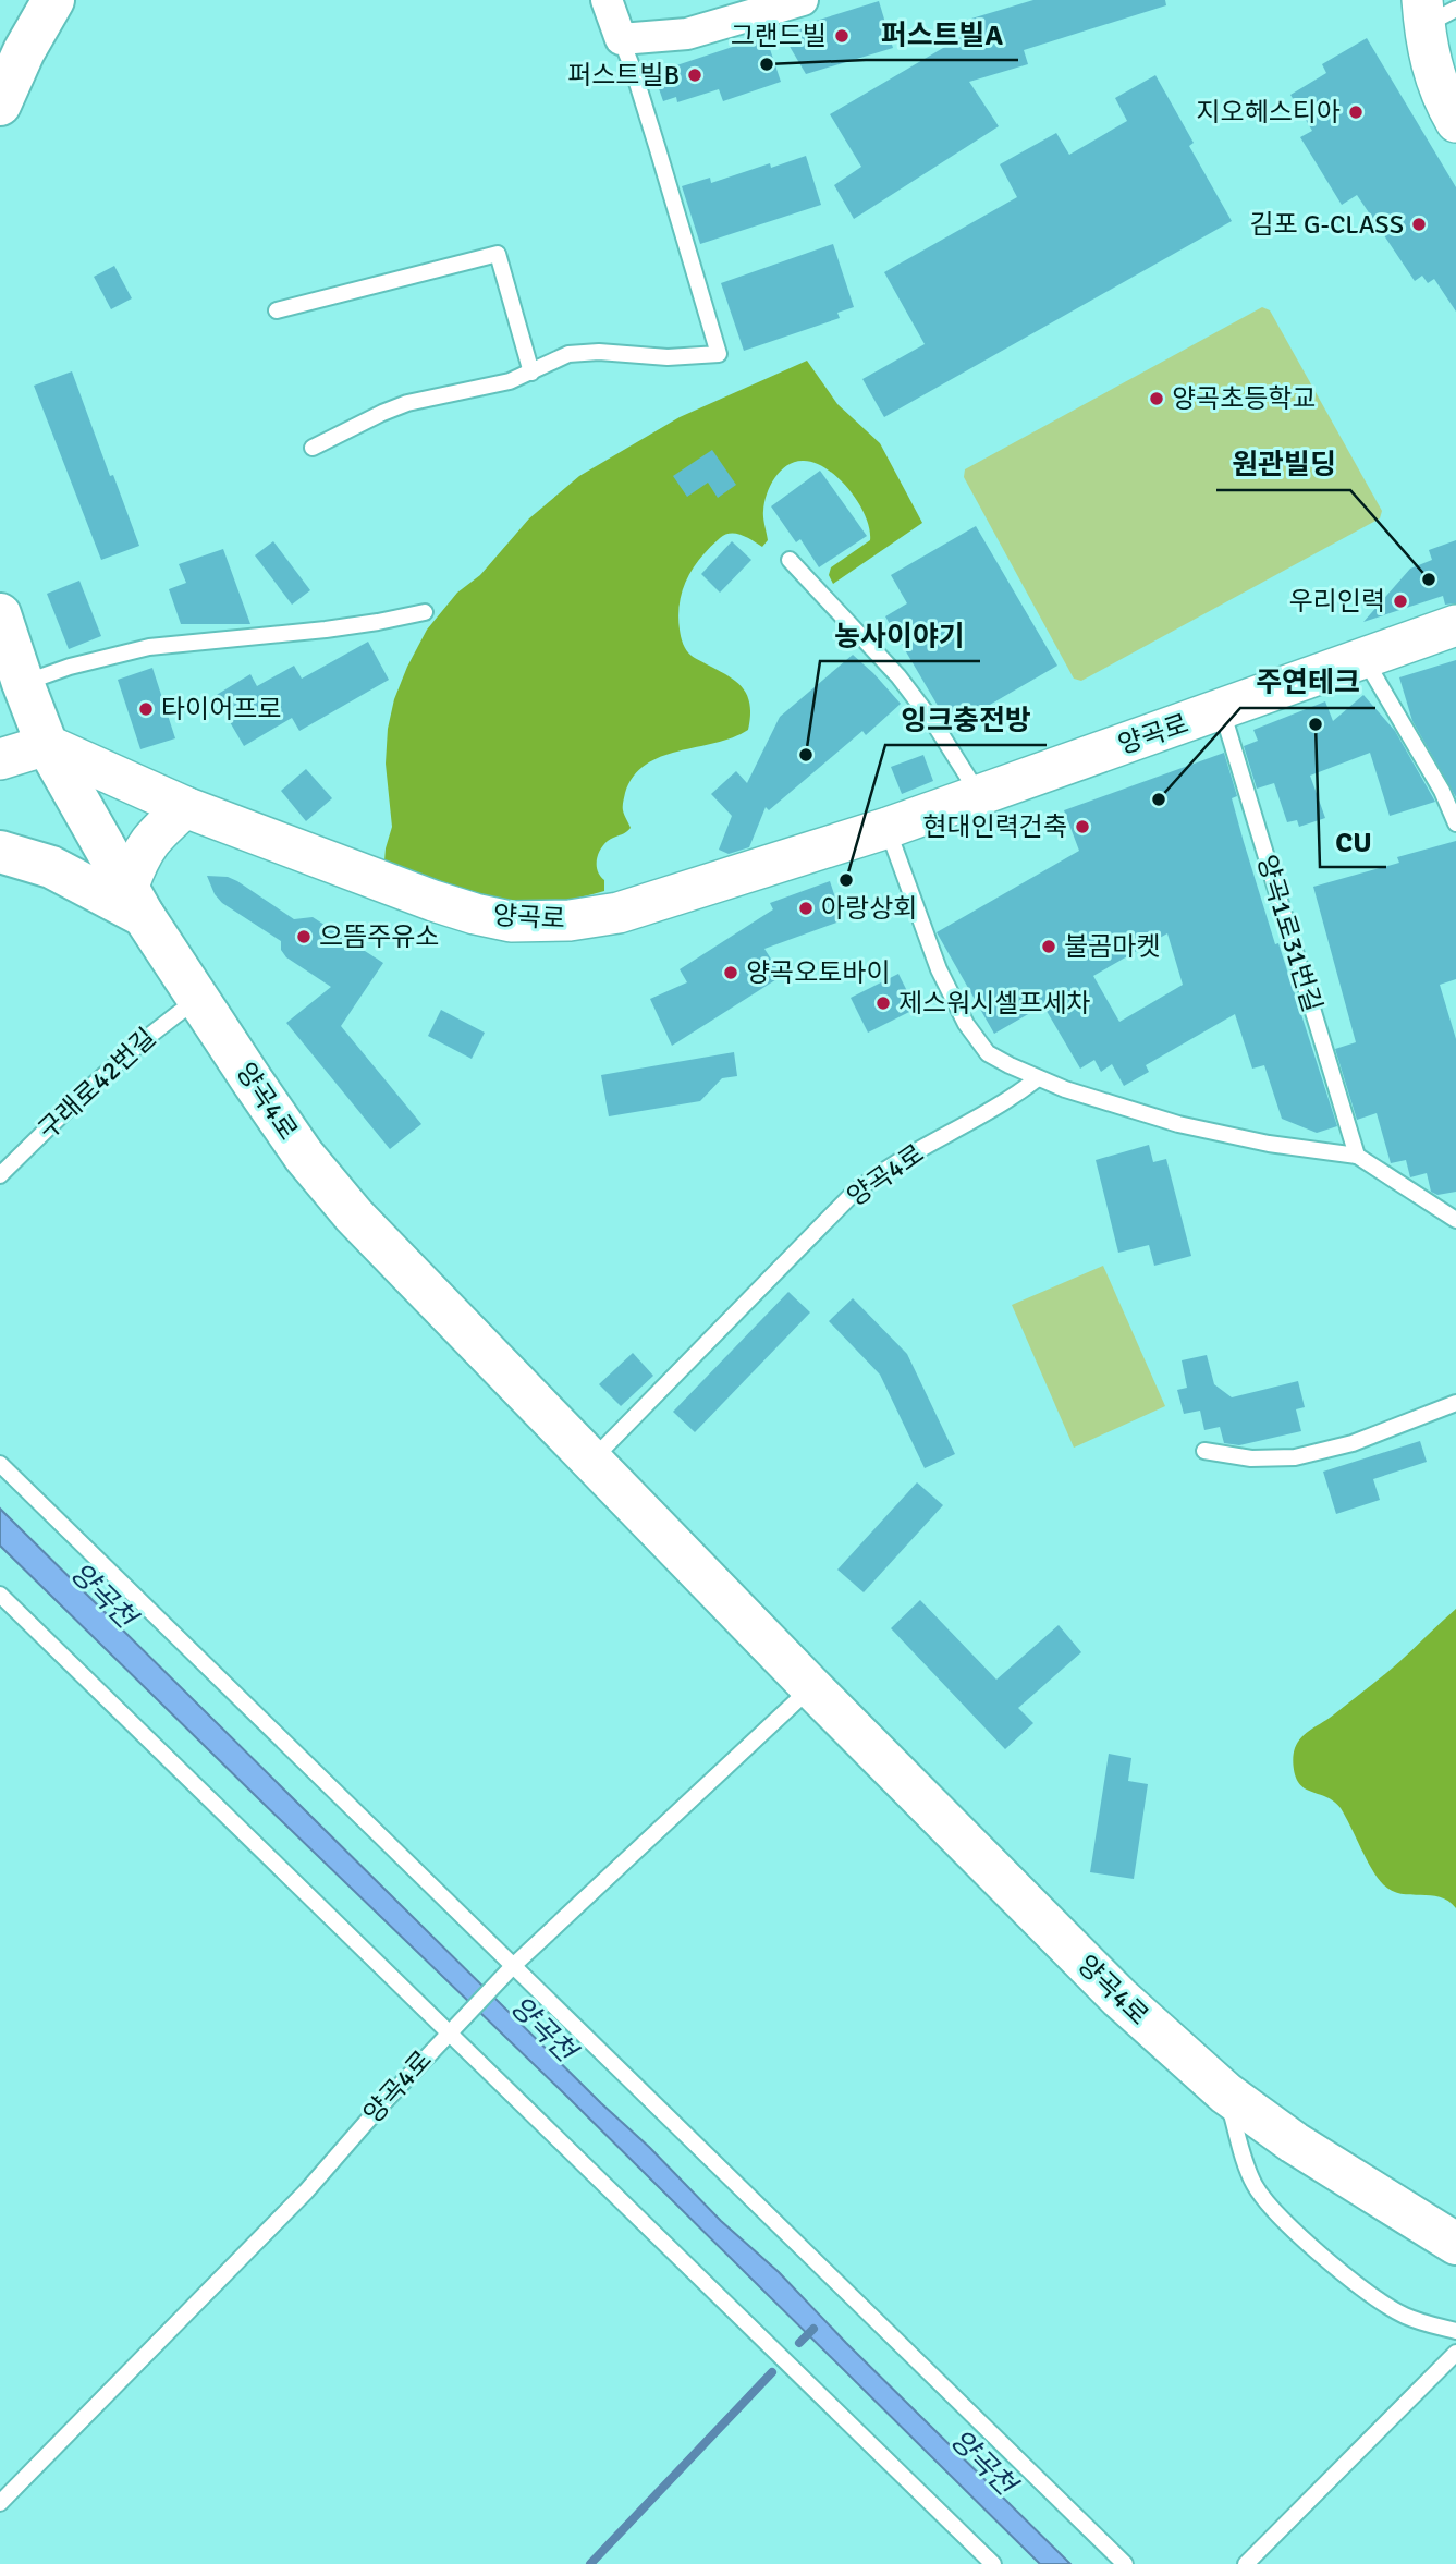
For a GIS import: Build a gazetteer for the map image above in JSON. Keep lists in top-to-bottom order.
{
  "streets": {
    "main road": ["양곡4로"],
    "street": ["양곡로"],
    "lane": ["양곡1로31번길", "구래로42번길"]
  },
  "crossings": [
    ["양곡로", "양곡1로31번길"],
    ["양곡로", "양곡4로"],
    ["구래로42번길", "양곡4로"]
  ],
  "water": ["양곡천"],
  "places": [
    "그랜드빌",
    "퍼스트빌A",
    "퍼스트빌B",
    "지오헤스티아",
    "김포 G-CLASS",
    "양곡초등학교",
    "원관빌딩",
    "우리인력",
    "타이어프로",
    "CU",
    "농사이야기",
    "주연테크",
    "현대인력건축",
    "잉크충전방",
    "아랑상회",
    "으뜸주유소",
    "불곰마켓",
    "양곡오토바이",
    "제스워시셀프세차"
  ]
}
